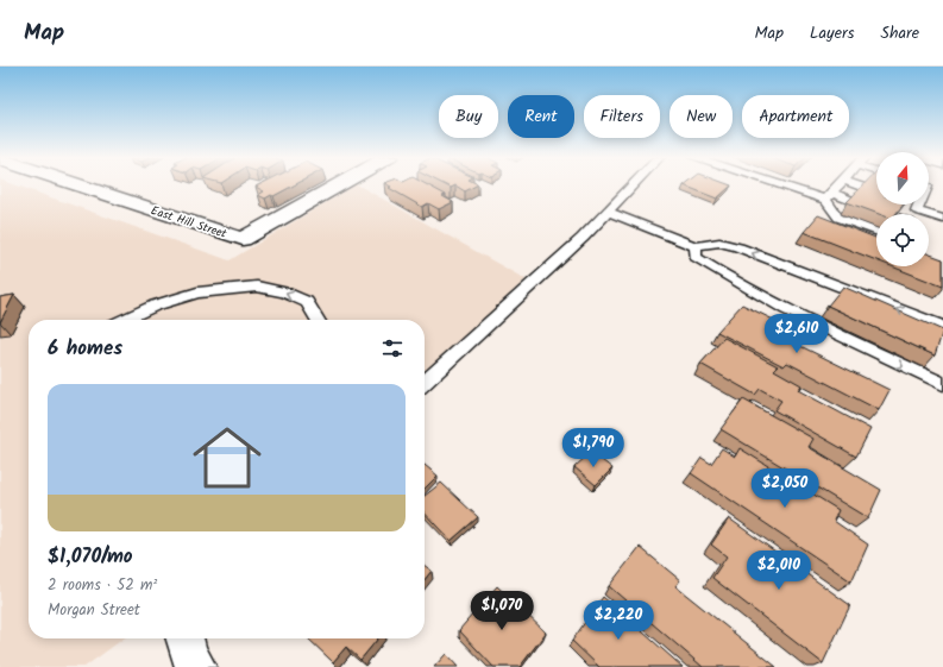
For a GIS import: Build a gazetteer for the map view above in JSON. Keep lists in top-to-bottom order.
{
  "streets": {
    "street": ["East Hill Street"]
  },
  "north": "top",
  "page": {
    "header": "Map",
    "nav": ["Map", "Layers", "Share"],
    "chip": [
      "Buy",
      "Rent",
      "Filters",
      "New",
      "Apartment"
    ],
    "price": [
      "$2,610",
      "$1,790",
      "$2,050",
      "$2,010",
      "$1,070",
      "$2,220"
    ],
    "heading": "6 homes",
    "list": [
      {
        "name": "$1,070/mo",
        "note": "2 rooms · 52 m² · Morgan Street"
      }
    ]
  }
}
